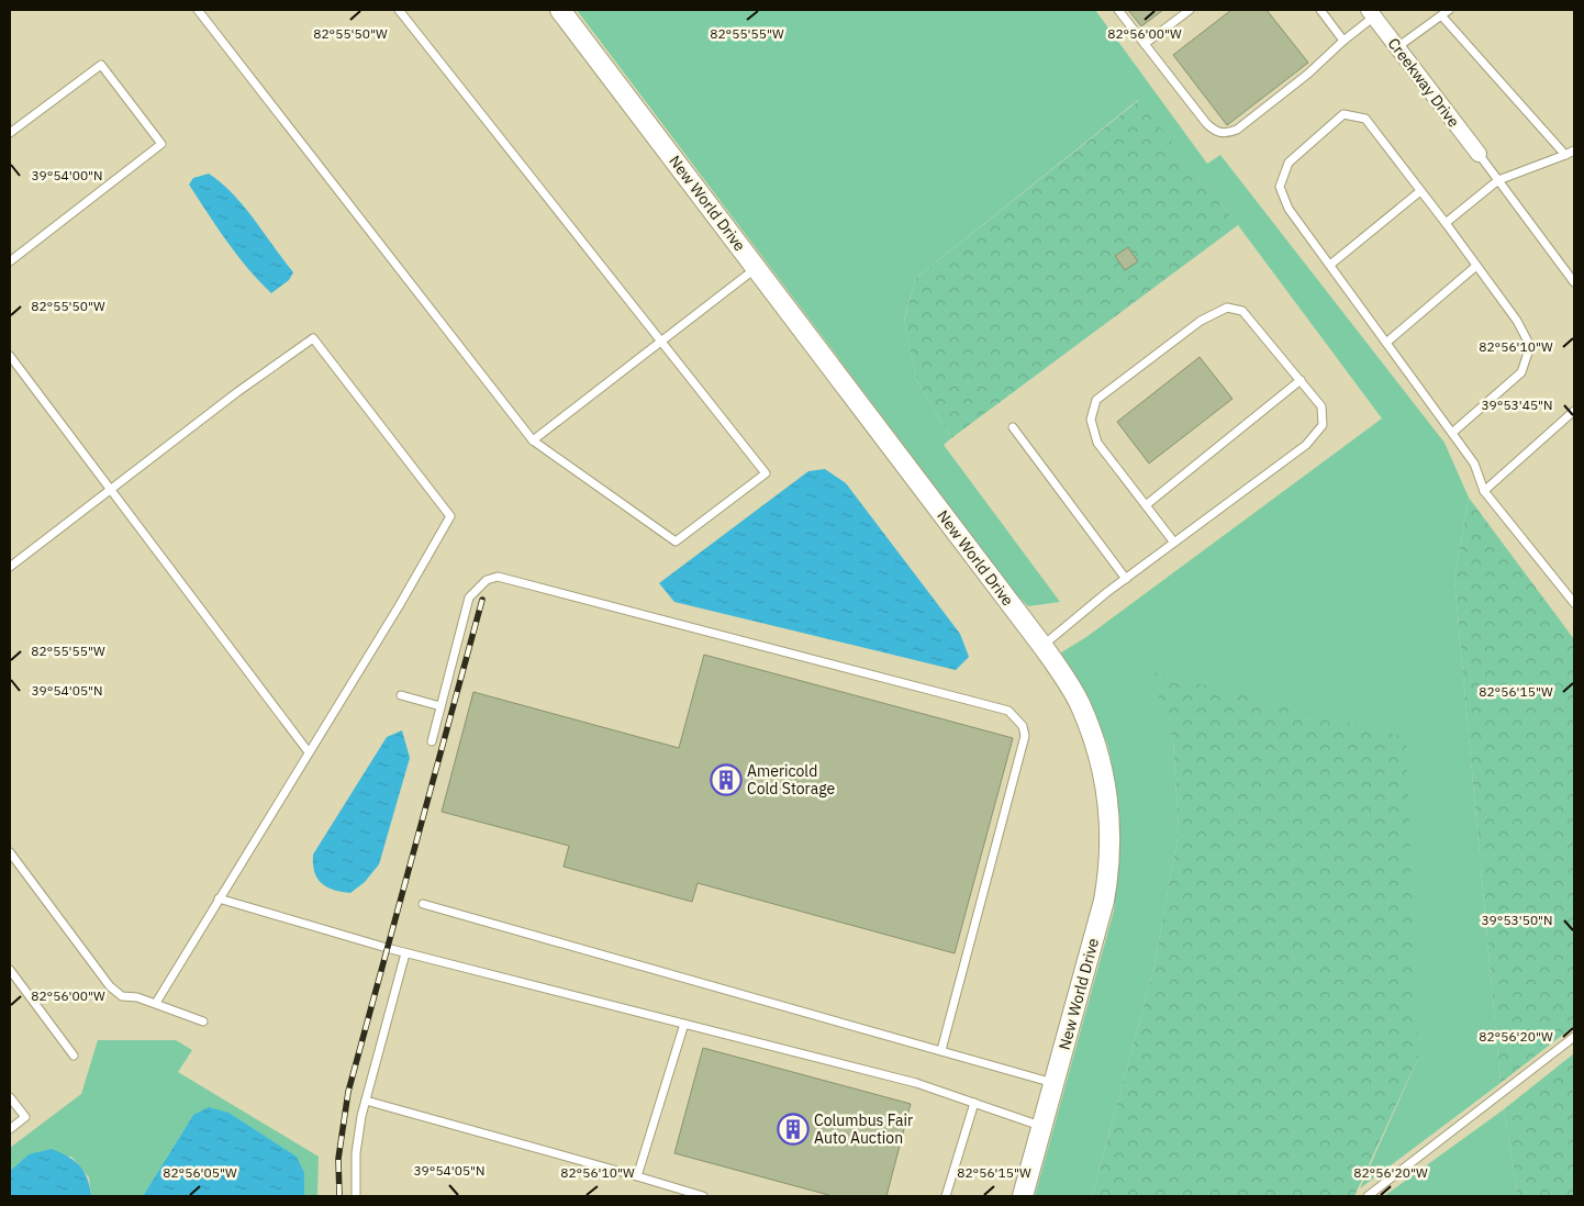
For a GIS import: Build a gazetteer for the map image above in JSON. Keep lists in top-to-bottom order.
{
  "streets": {
    "street": ["Creekway Drive", "New World Drive"]
  },
  "places": {
    "building": ["Americold Cold Storage", "Columbus Fair Auto Auction"]
  },
  "coordinates": [
    "82°55'50\"W",
    "82°55'55\"W",
    "82°56'00\"W",
    "39°54'00\"N",
    "82°56'10\"W",
    "39°53'45\"N",
    "39°54'05\"N",
    "82°56'15\"W",
    "39°53'50\"N",
    "82°56'20\"W",
    "82°56'05\"W"
  ]
}
